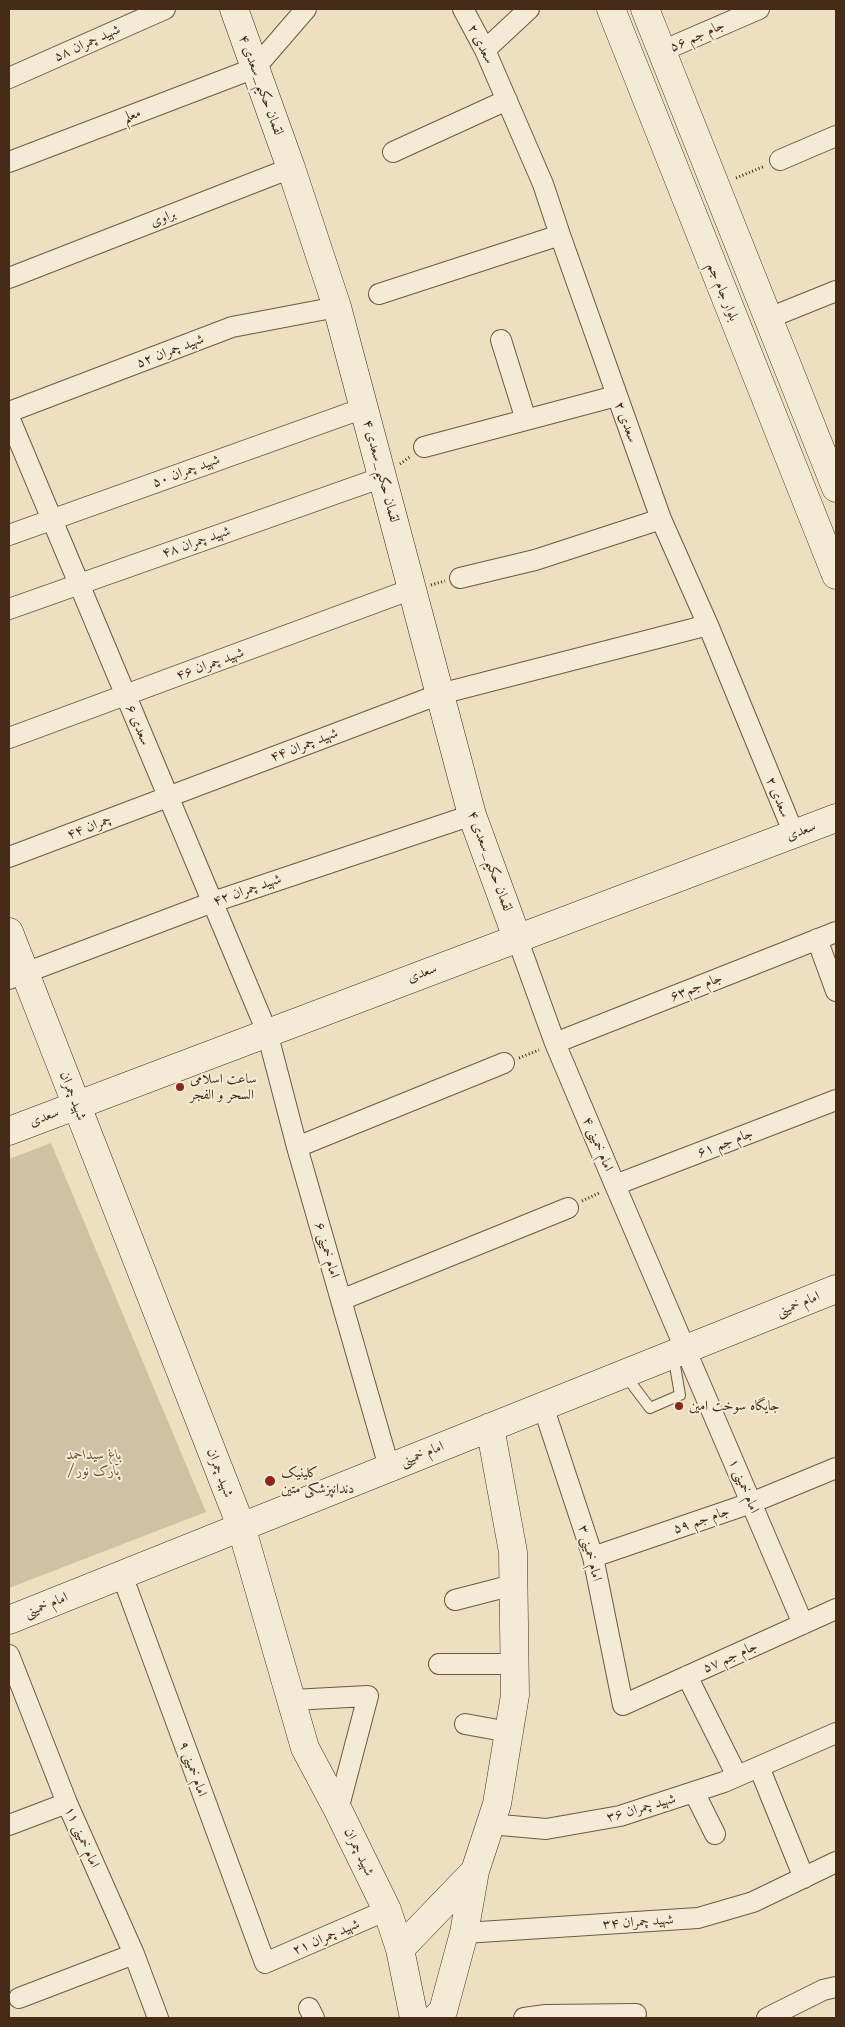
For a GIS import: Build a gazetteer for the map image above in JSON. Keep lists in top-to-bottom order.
{
  "streets": {
    "main road": [
      "لقمان حکیم_سعدی ۴",
      "بلوار جام جم",
      "سعدی",
      "شهید چمران",
      "امام خمینی"
    ],
    "street": [
      "جام جم ۵۶",
      "شهید چمران ۵۸",
      "سعدی ۲",
      "معلم",
      "براوی",
      "شهید چمران ۵۲",
      "شهید چمران ۵۰",
      "شهید چمران ۴۸",
      "شهید چمران ۴۶",
      "سعدی ۶",
      "شهید چمران ۴۴",
      "چمران ۴۴",
      "شهید چمران ۴۲",
      "جام جم۶۳",
      "جام جم ۶۱",
      "امام خمینی ۴",
      "امام خمینی ۶",
      "امام خمینی ۱",
      "جام جم ۵۹",
      "امام خمینی ۳",
      "جام جم ۵۷",
      "امام خمینی ۹",
      "شهید چمران ۳۶",
      "امام خمینی ۱۱",
      "شهید چمران ۳۴",
      "شهید چمران ۲۱"
    ]
  },
  "crossings": [
    ["سعدی ۲", "شهید چمران ۴۴"],
    ["سعدی ۲", "سعدی"],
    ["لقمان حکیم_سعدی ۴", "معلم"],
    ["لقمان حکیم_سعدی ۴", "براوی"],
    ["لقمان حکیم_سعدی ۴", "شهید چمران ۵۲"],
    ["لقمان حکیم_سعدی ۴", "شهید چمران ۵۰"],
    ["لقمان حکیم_سعدی ۴", "شهید چمران ۴۸"],
    ["لقمان حکیم_سعدی ۴", "شهید چمران ۴۶"],
    ["لقمان حکیم_سعدی ۴", "شهید چمران ۴۴"],
    ["لقمان حکیم_سعدی ۴", "سعدی"],
    ["لقمان حکیم_سعدی ۴", "شهید چمران ۴۲"],
    ["لقمان حکیم_سعدی ۴", "امام خمینی ۴"],
    ["شهید چمران ۵۰", "سعدی ۶"],
    ["شهید چمران ۴۸", "سعدی ۶"],
    ["شهید چمران ۴۶", "سعدی ۶"],
    ["سعدی ۶", "شهید چمران ۴۴"],
    ["سعدی ۶", "چمران ۴۴"],
    ["سعدی ۶", "سعدی"],
    ["سعدی ۶", "شهید چمران ۴۲"],
    ["سعدی ۶", "امام خمینی ۶"],
    ["شهید چمران ۴۴", "چمران ۴۴"],
    ["سعدی", "شهید چمران"],
    ["سعدی", "امام خمینی ۴"],
    ["سعدی", "امام خمینی ۶"],
    ["شهید چمران ۴۲", "شهید چمران"],
    ["جام جم۶۳", "امام خمینی ۴"],
    ["شهید چمران", "امام خمینی"],
    ["شهید چمران", "شهید چمران ۲۱"],
    ["جام جم ۶۱", "امام خمینی ۴"],
    ["امام خمینی ۴", "امام خمینی"],
    ["امام خمینی ۴", "امام خمینی ۱"],
    ["امام خمینی ۶", "امام خمینی"],
    ["امام خمینی", "امام خمینی ۱"],
    ["امام خمینی", "امام خمینی ۳"],
    ["امام خمینی", "امام خمینی ۹"],
    ["امام خمینی ۱", "جام جم ۵۹"],
    ["امام خمینی ۱", "جام جم ۵۷"],
    ["جام جم ۵۹", "امام خمینی ۳"],
    ["امام خمینی ۳", "جام جم ۵۷"],
    ["امام خمینی ۹", "شهید چمران ۲۱"]
  ],
  "parks": ["باغ سیداحمد | پارک نور"],
  "places": ["ساعت اسلامی السحر و الفجر", "جایگاه سوخت امین", "کلینیک دندانپزشکی متین"]
}
